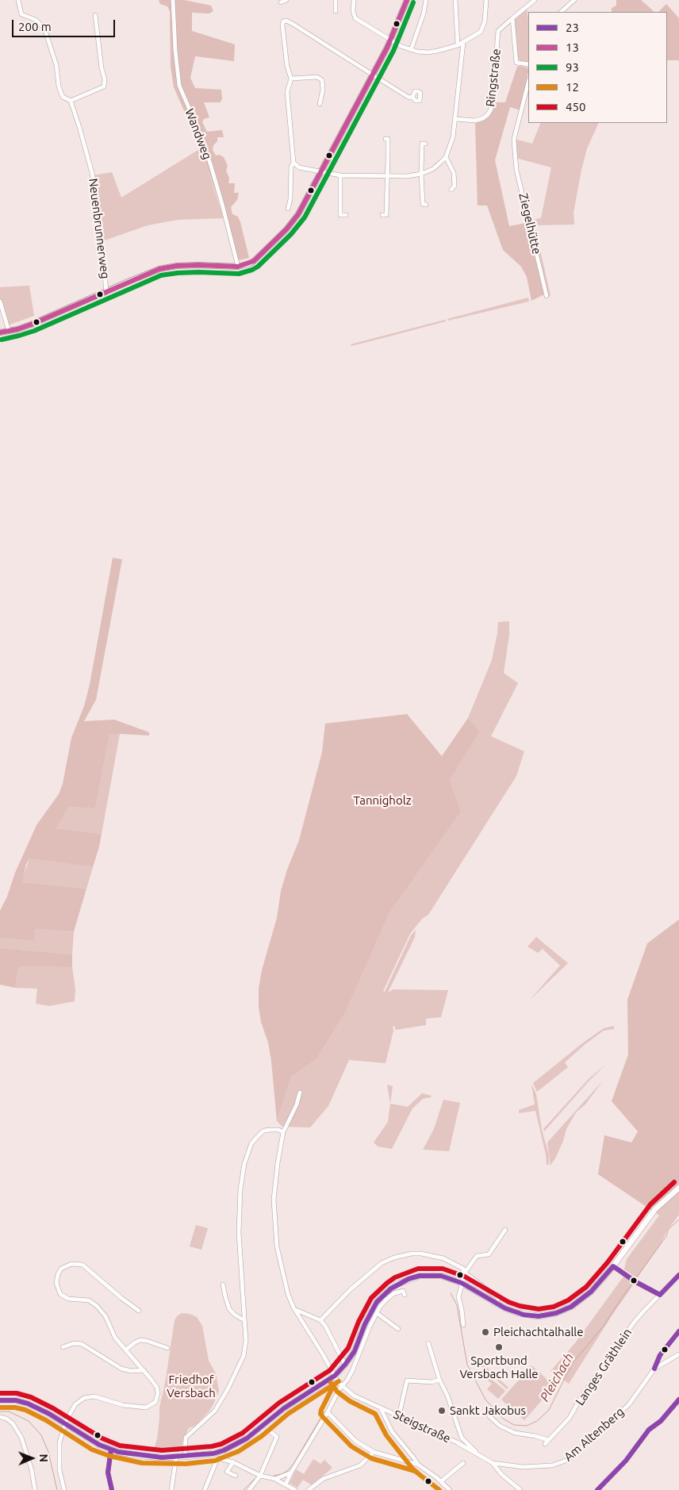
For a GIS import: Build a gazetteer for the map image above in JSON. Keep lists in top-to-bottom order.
{
  "streets": {
    "street": [
      "Ringstraße",
      "Wandweg",
      "Ziegelhütte",
      "Neuenbrunnerweg",
      "Langes Gräthlein",
      "Steigstraße",
      "Am Altenberg"
    ]
  },
  "crossings": [
    ["Steigstraße", "Am Altenberg"]
  ],
  "water": ["Pleichach"],
  "parks": ["Tannigholz", "Friedhof Versbach"],
  "places": ["Pleichachtalhalle", "Sportbund Versbach Halle", "Sankt Jakobus"],
  "lines": [
    "transit line 13",
    "transit line 93",
    "transit line 450",
    "transit line 23",
    "transit line 12"
  ],
  "legend": [
    "23",
    "13",
    "93",
    "12",
    "450"
  ],
  "scale_bar": "200 m",
  "north": "right"
}
